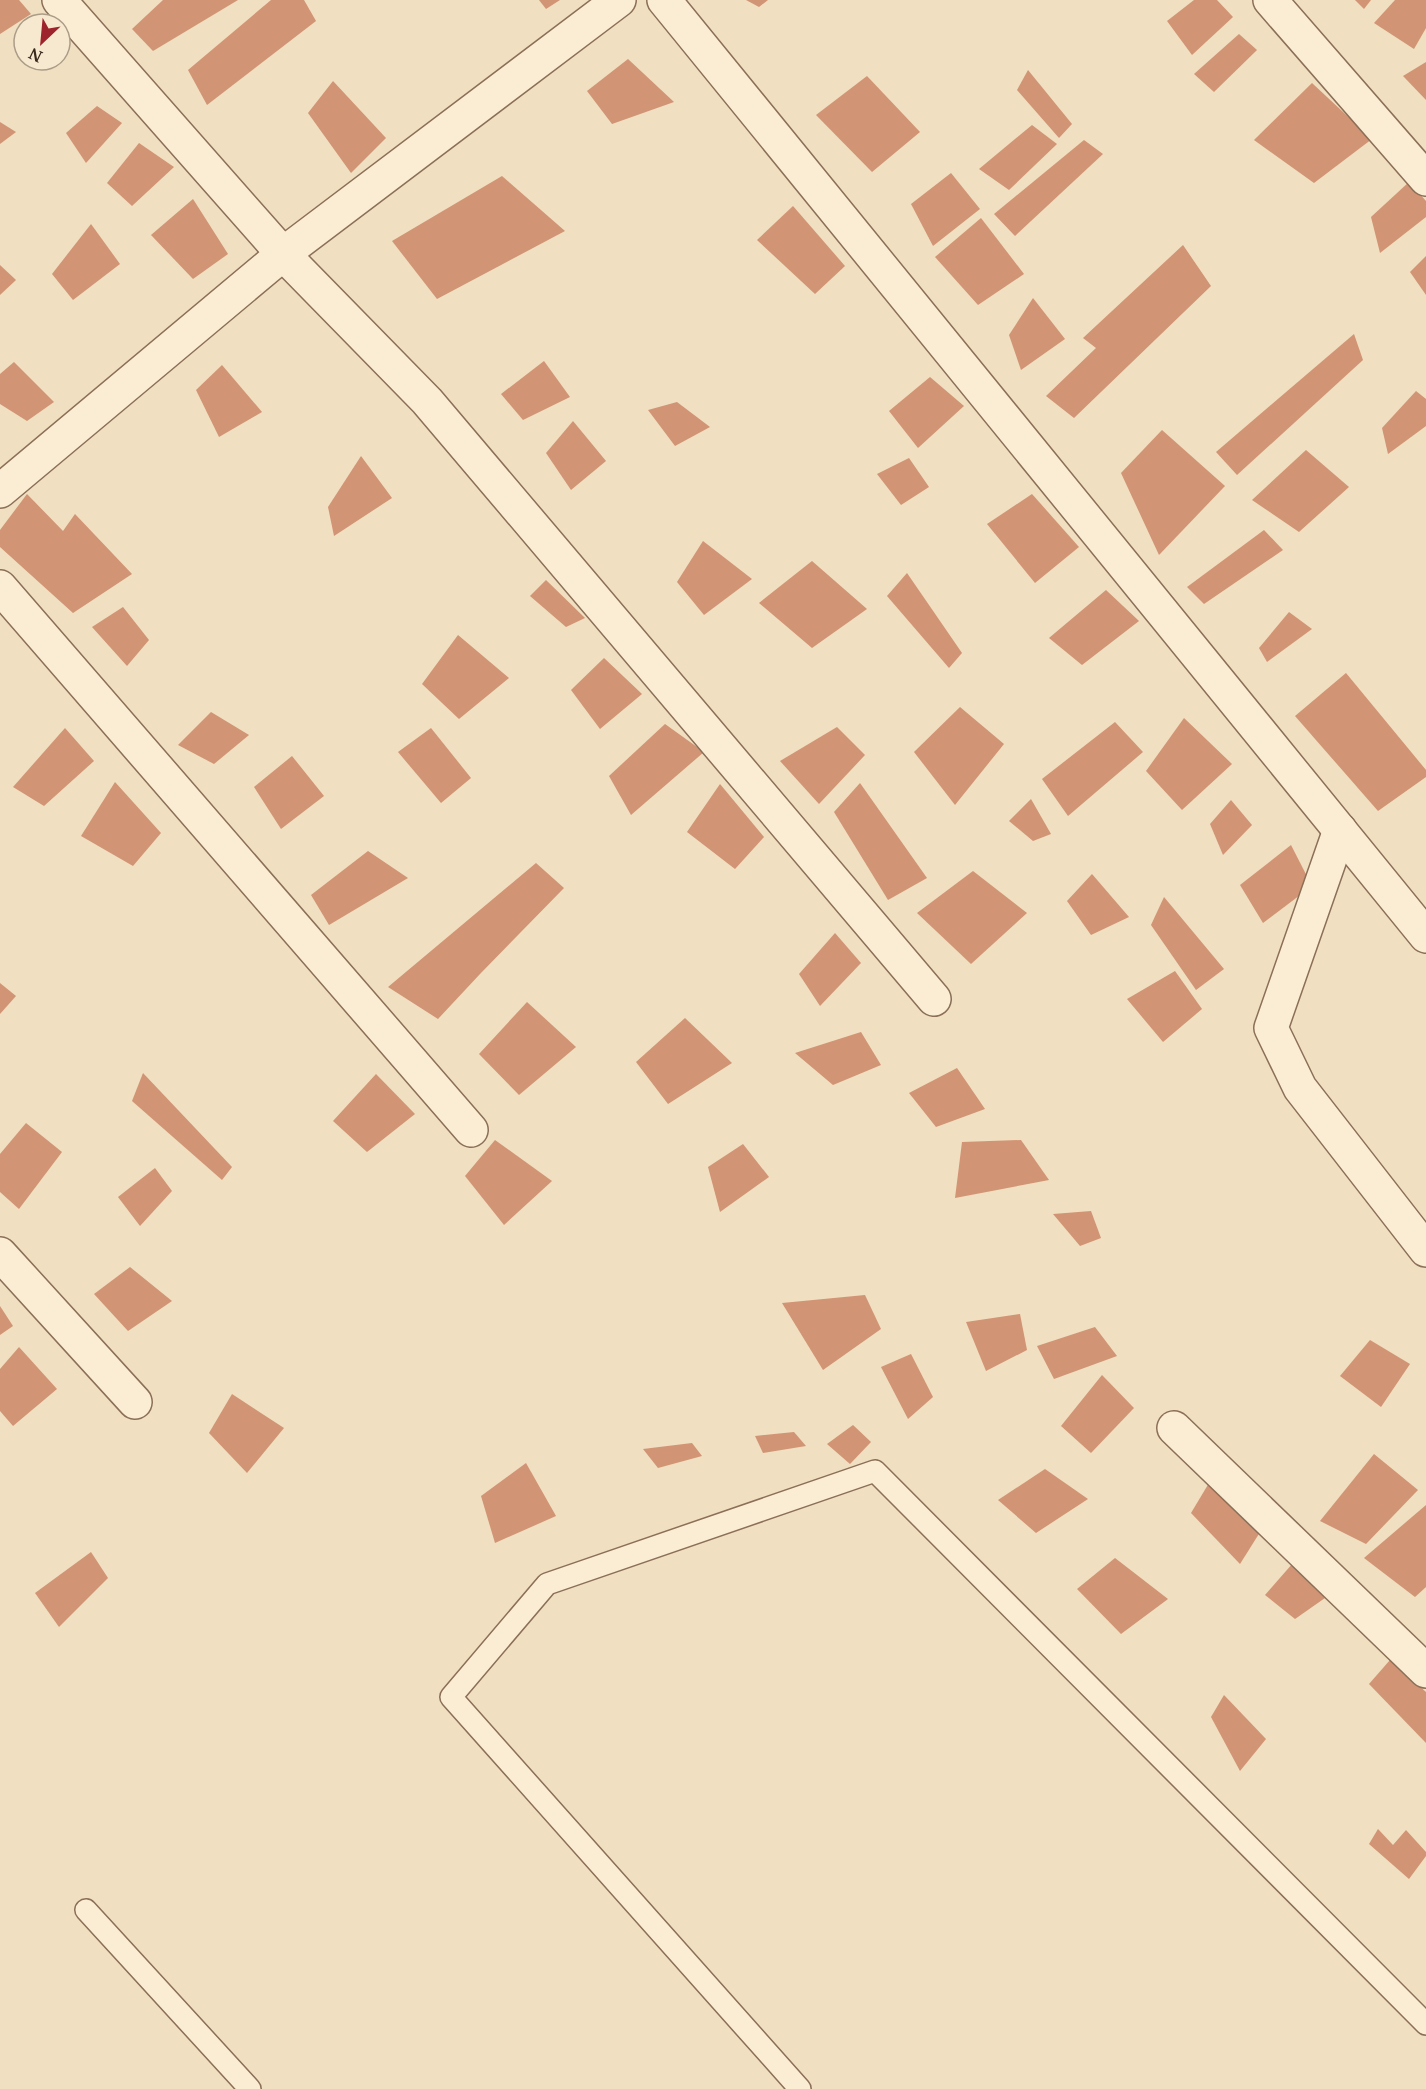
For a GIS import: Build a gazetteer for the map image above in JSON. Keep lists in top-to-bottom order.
{
  "north": "bottom left"
}
